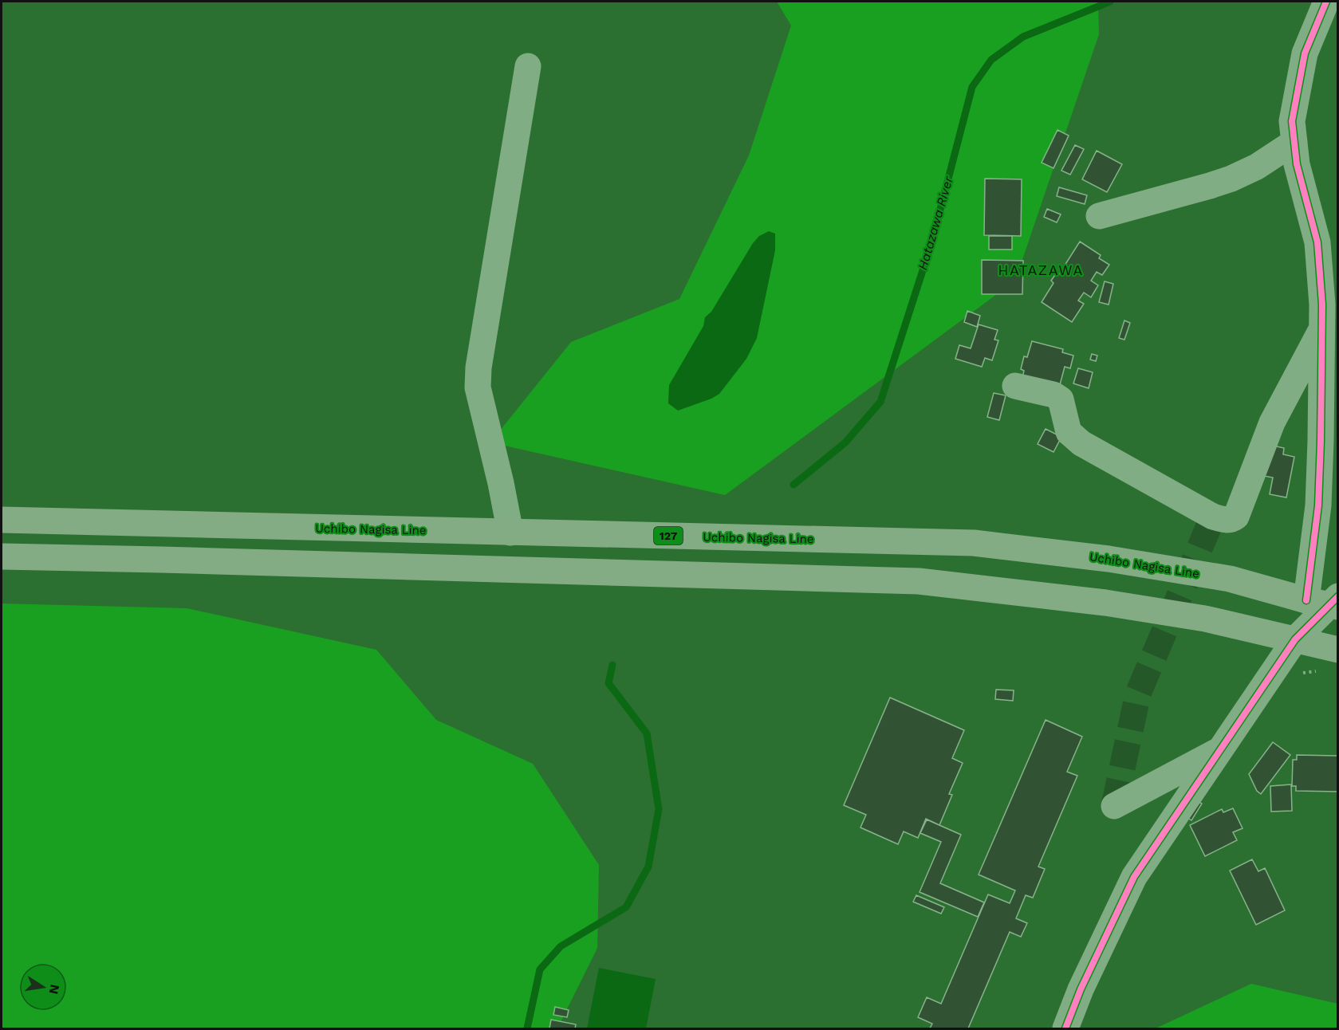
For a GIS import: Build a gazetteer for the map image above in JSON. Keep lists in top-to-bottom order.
{
  "streets": {
    "highway": ["Uchibo Nagisa Line", "127"]
  },
  "districts": ["HATAZAWA"],
  "water": ["Hatazawa River"],
  "north": "right"
}
